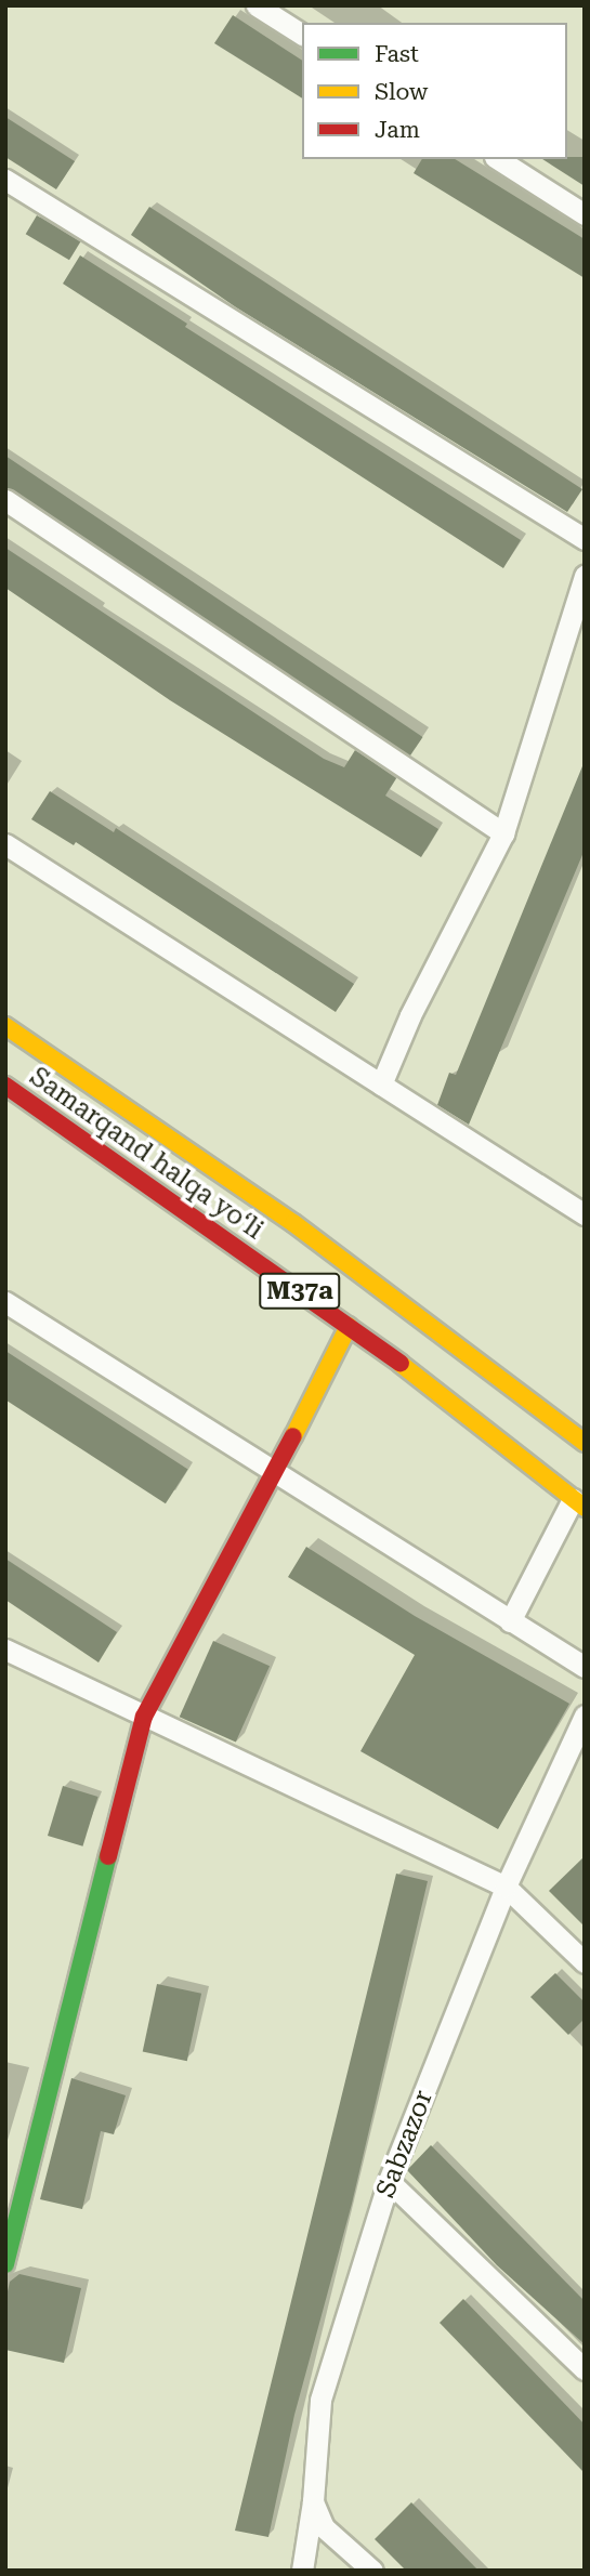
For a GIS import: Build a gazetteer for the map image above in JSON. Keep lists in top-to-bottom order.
{
  "streets": {
    "main road": ["Samarqand halqa yoʻli", "M37a"],
    "street": ["Sabzazor"]
  },
  "legend": ["Fast", "Slow", "Jam"]
}
